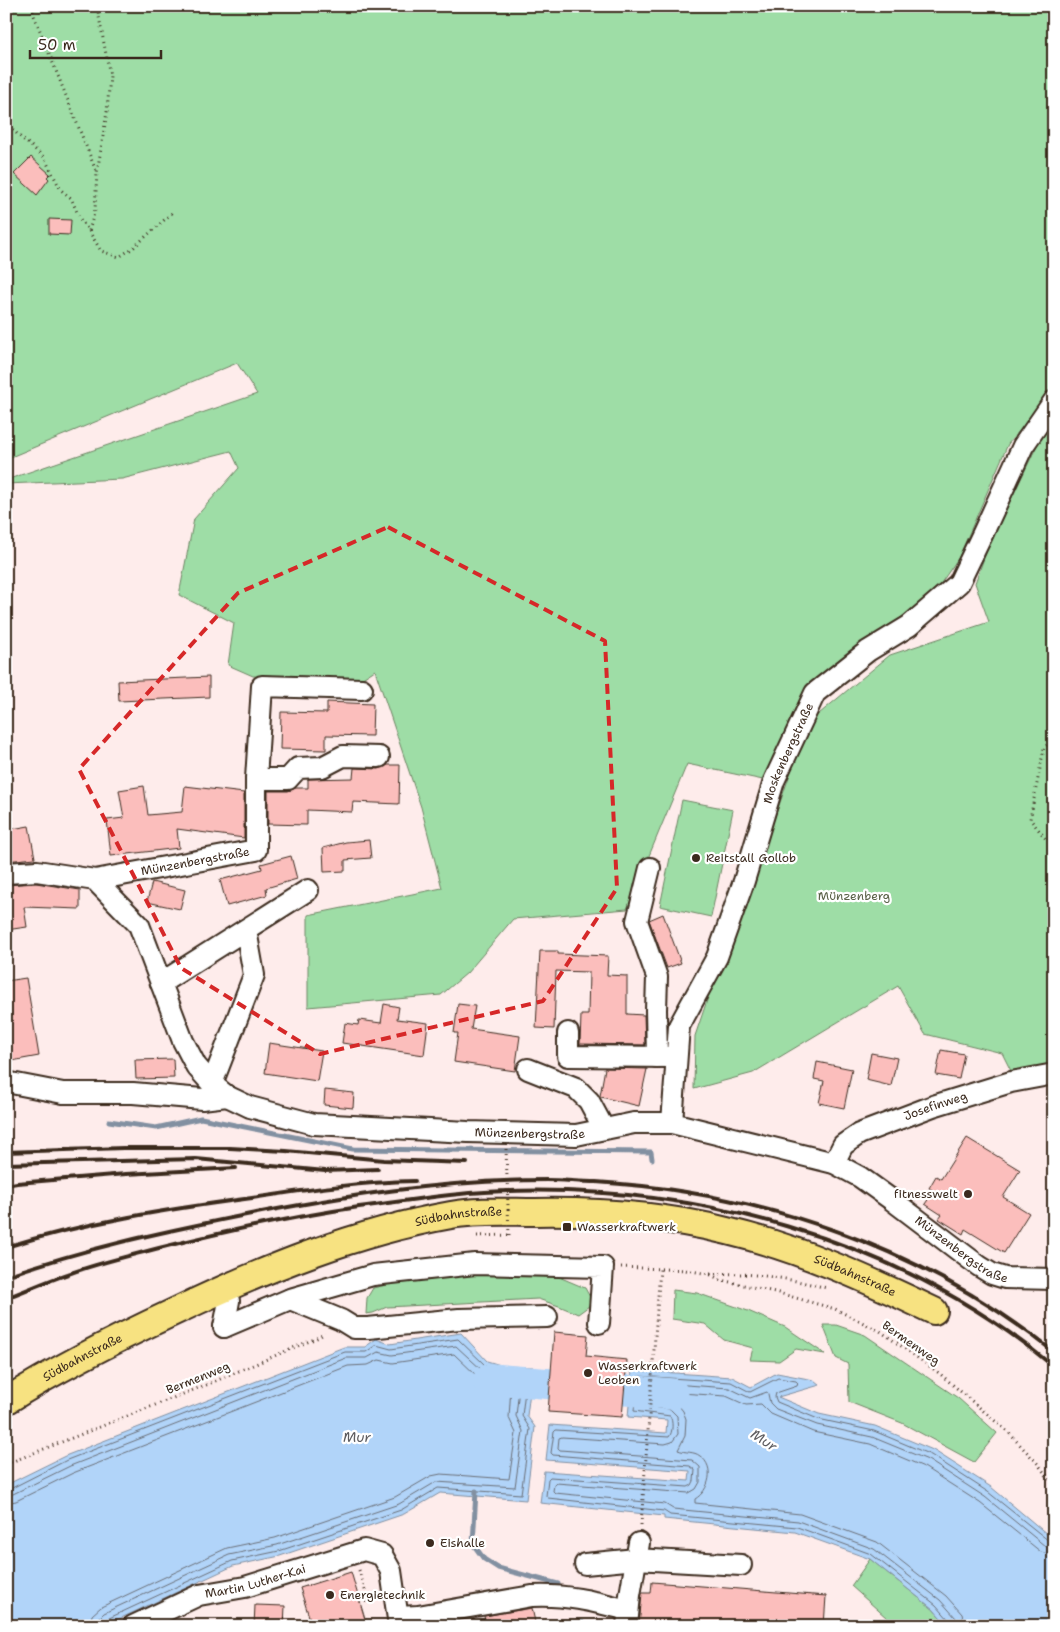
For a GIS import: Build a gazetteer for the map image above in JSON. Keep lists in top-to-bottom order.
{
  "streets": {
    "main road": ["Südbahnstraße"],
    "street": [
      "Moskenbergstraße",
      "Münzenbergstraße",
      "Josefinweg",
      "Martin Luther-Kai"
    ],
    "path": ["Bermenweg"]
  },
  "crossings": [
    ["Moskenbergstraße", "Münzenbergstraße"],
    ["Münzenbergstraße", "Josefinweg"]
  ],
  "water": ["Mur"],
  "parks": ["Münzenberg"],
  "places": {
    "other": [
      "Reitstall Gollob",
      "fitnesswelt",
      "Wasserkraftwerk Leoben",
      "Eishalle",
      "Energietechnik"
    ],
    "transit": ["Wasserkraftwerk"]
  },
  "scale_bar": "50 m"
}
